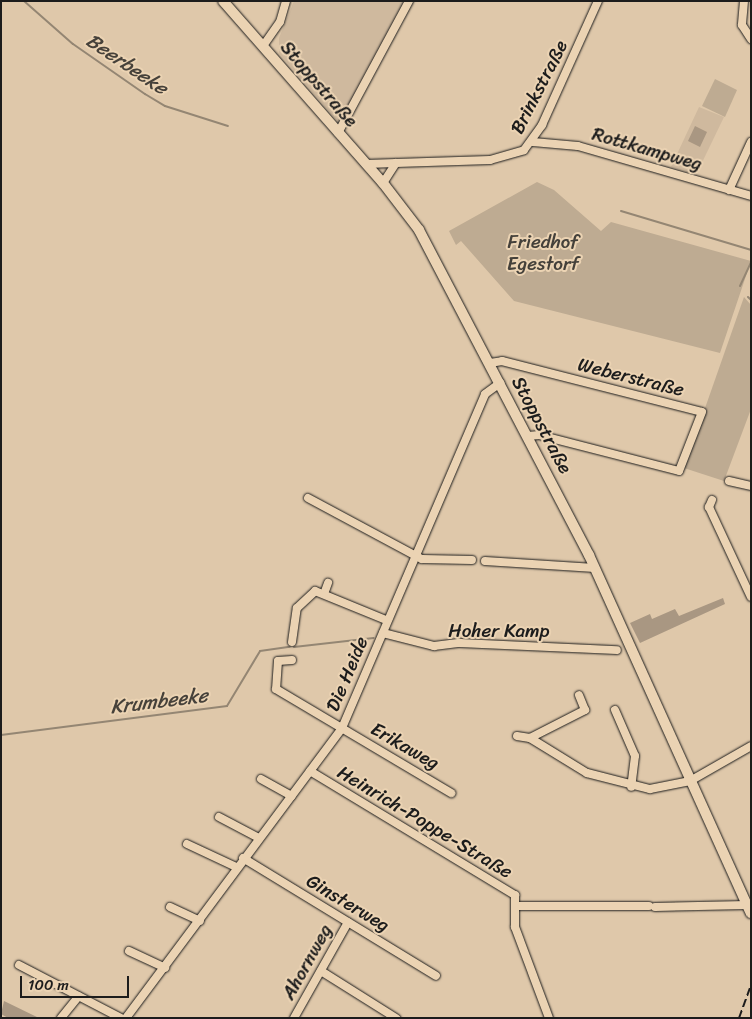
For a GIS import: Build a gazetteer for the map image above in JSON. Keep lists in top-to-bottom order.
{
  "streets": {
    "main road": ["Stoppstraße"],
    "street": [
      "Brinkstraße",
      "Rottkampweg",
      "Weberstraße",
      "Hoher Kamp",
      "Die Heide",
      "Erikaweg",
      "Heinrich-Poppe-Straße",
      "Ginsterweg",
      "Ahornweg"
    ]
  },
  "crossings": [
    ["Stoppstraße", "Brinkstraße"],
    ["Stoppstraße", "Weberstraße"],
    ["Stoppstraße", "Die Heide"],
    ["Brinkstraße", "Rottkampweg"],
    ["Hoher Kamp", "Die Heide"],
    ["Die Heide", "Erikaweg"],
    ["Die Heide", "Heinrich-Poppe-Straße"],
    ["Die Heide", "Ginsterweg"],
    ["Ginsterweg", "Ahornweg"]
  ],
  "water": ["Beerbeeke", "Krumbeeke"],
  "parks": ["Friedhof Egestorf"],
  "scale_bar": "100 m"
}
